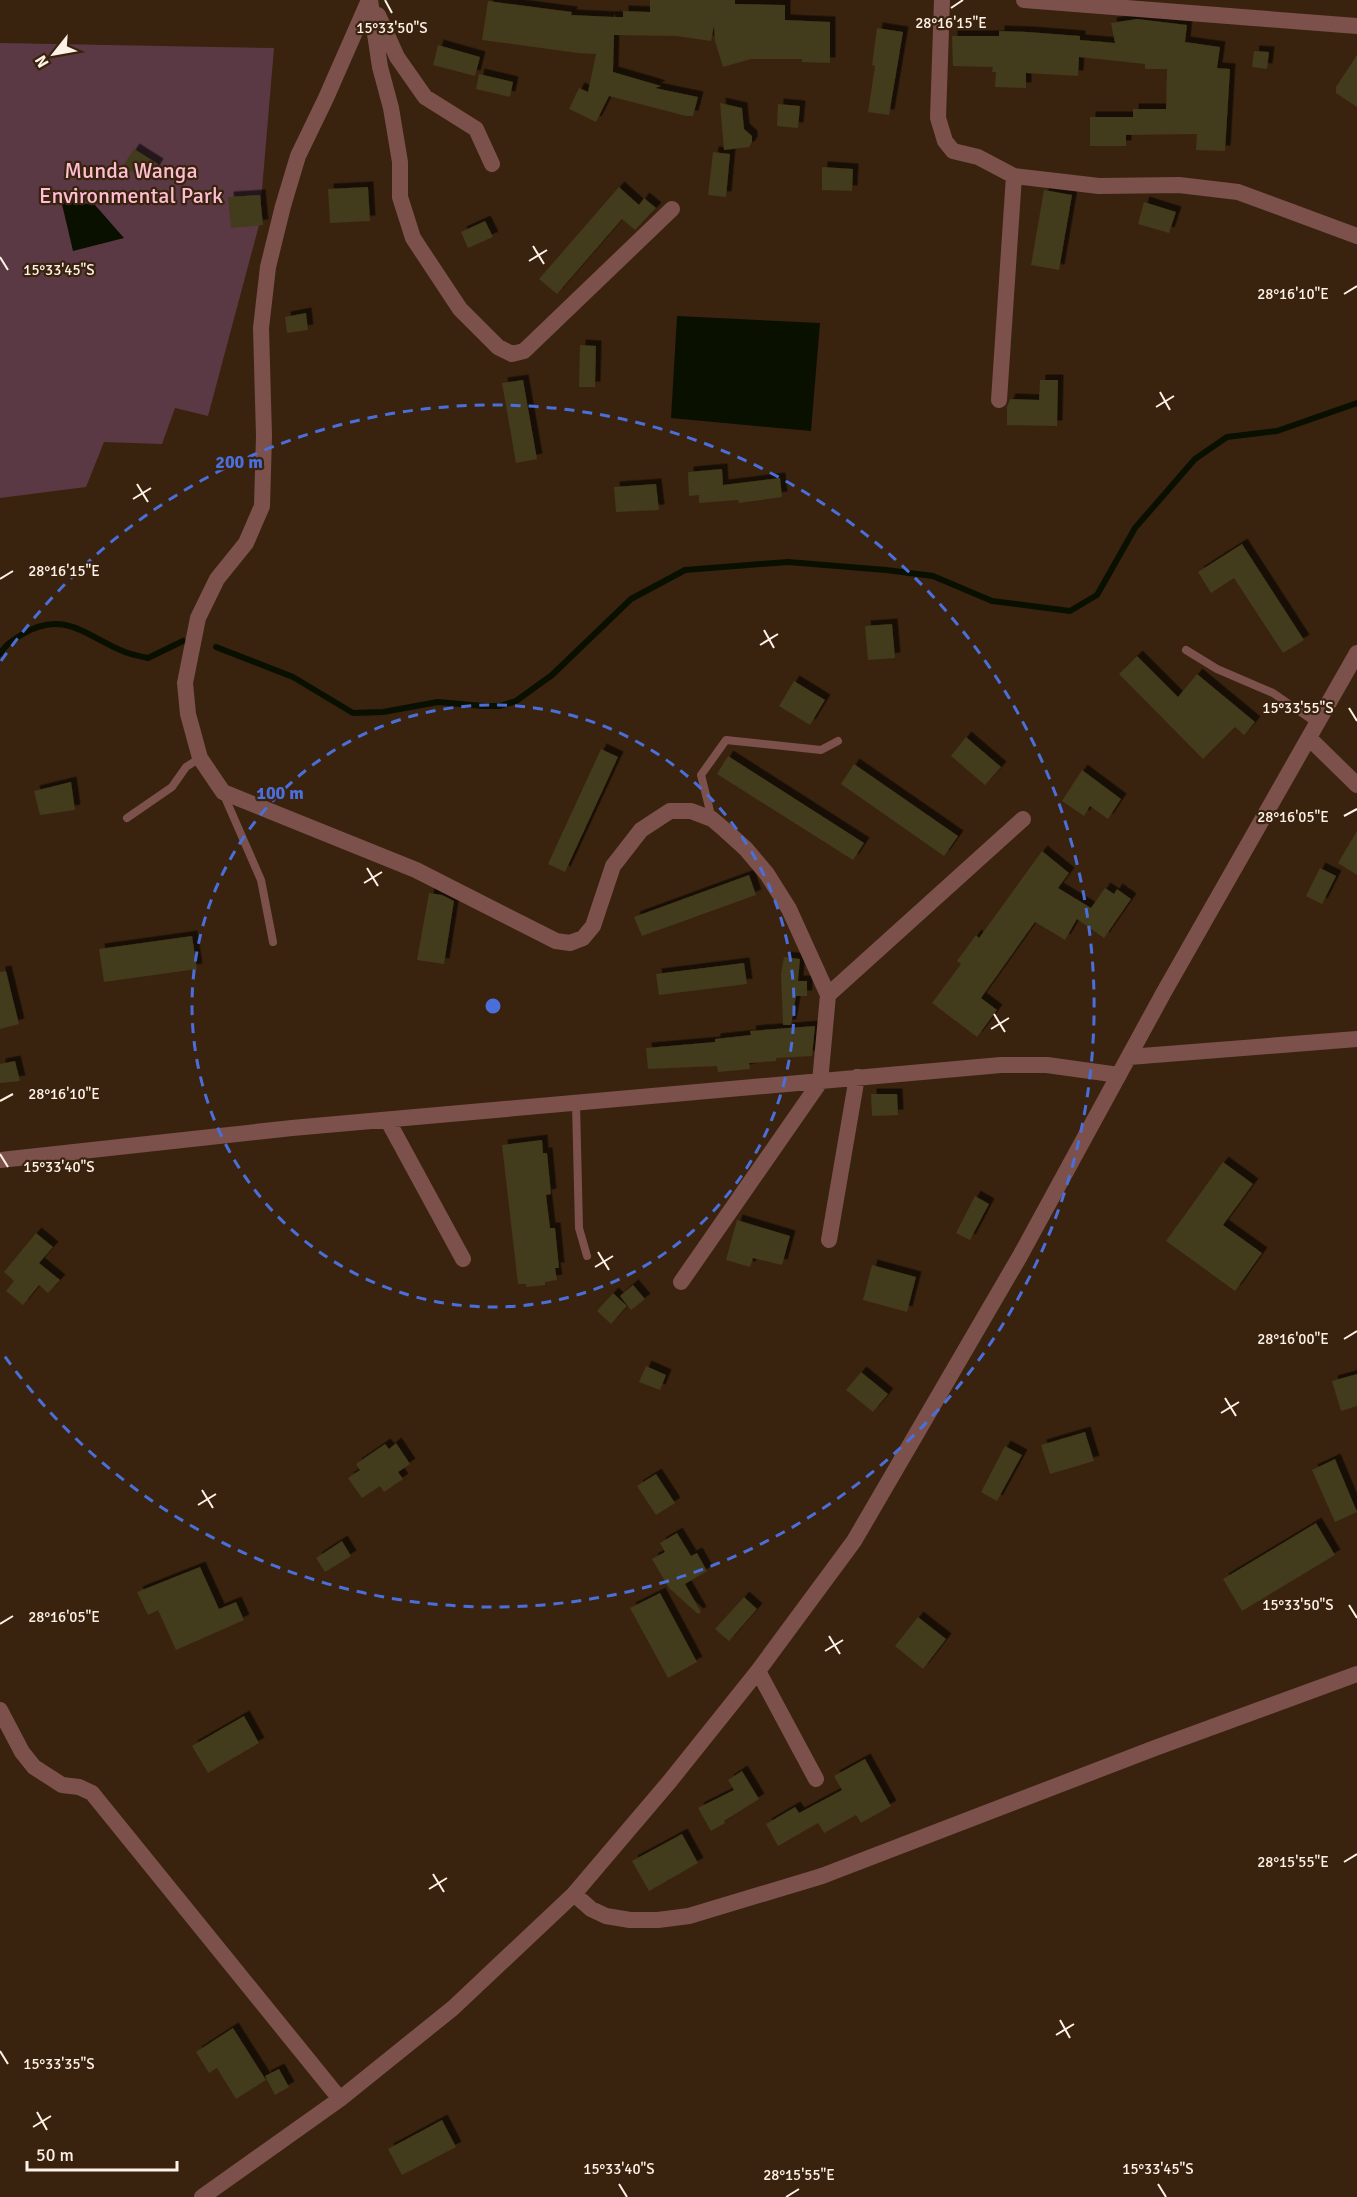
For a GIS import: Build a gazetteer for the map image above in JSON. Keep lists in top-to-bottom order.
{
  "parks": ["Munda Wanga Environmental Park"],
  "scale_bar": "50 m",
  "north": "bottom left",
  "coordinates": [
    "28°16'15\"E",
    "15°33'50\"S",
    "15°33'45\"S",
    "28°16'10\"E",
    "15°33'55\"S",
    "28°16'05\"E",
    "15°33'40\"S",
    "28°16'00\"E",
    "28°15'55\"E",
    "15°33'35\"S"
  ],
  "rings": ["200 m", "100 m"]
}
